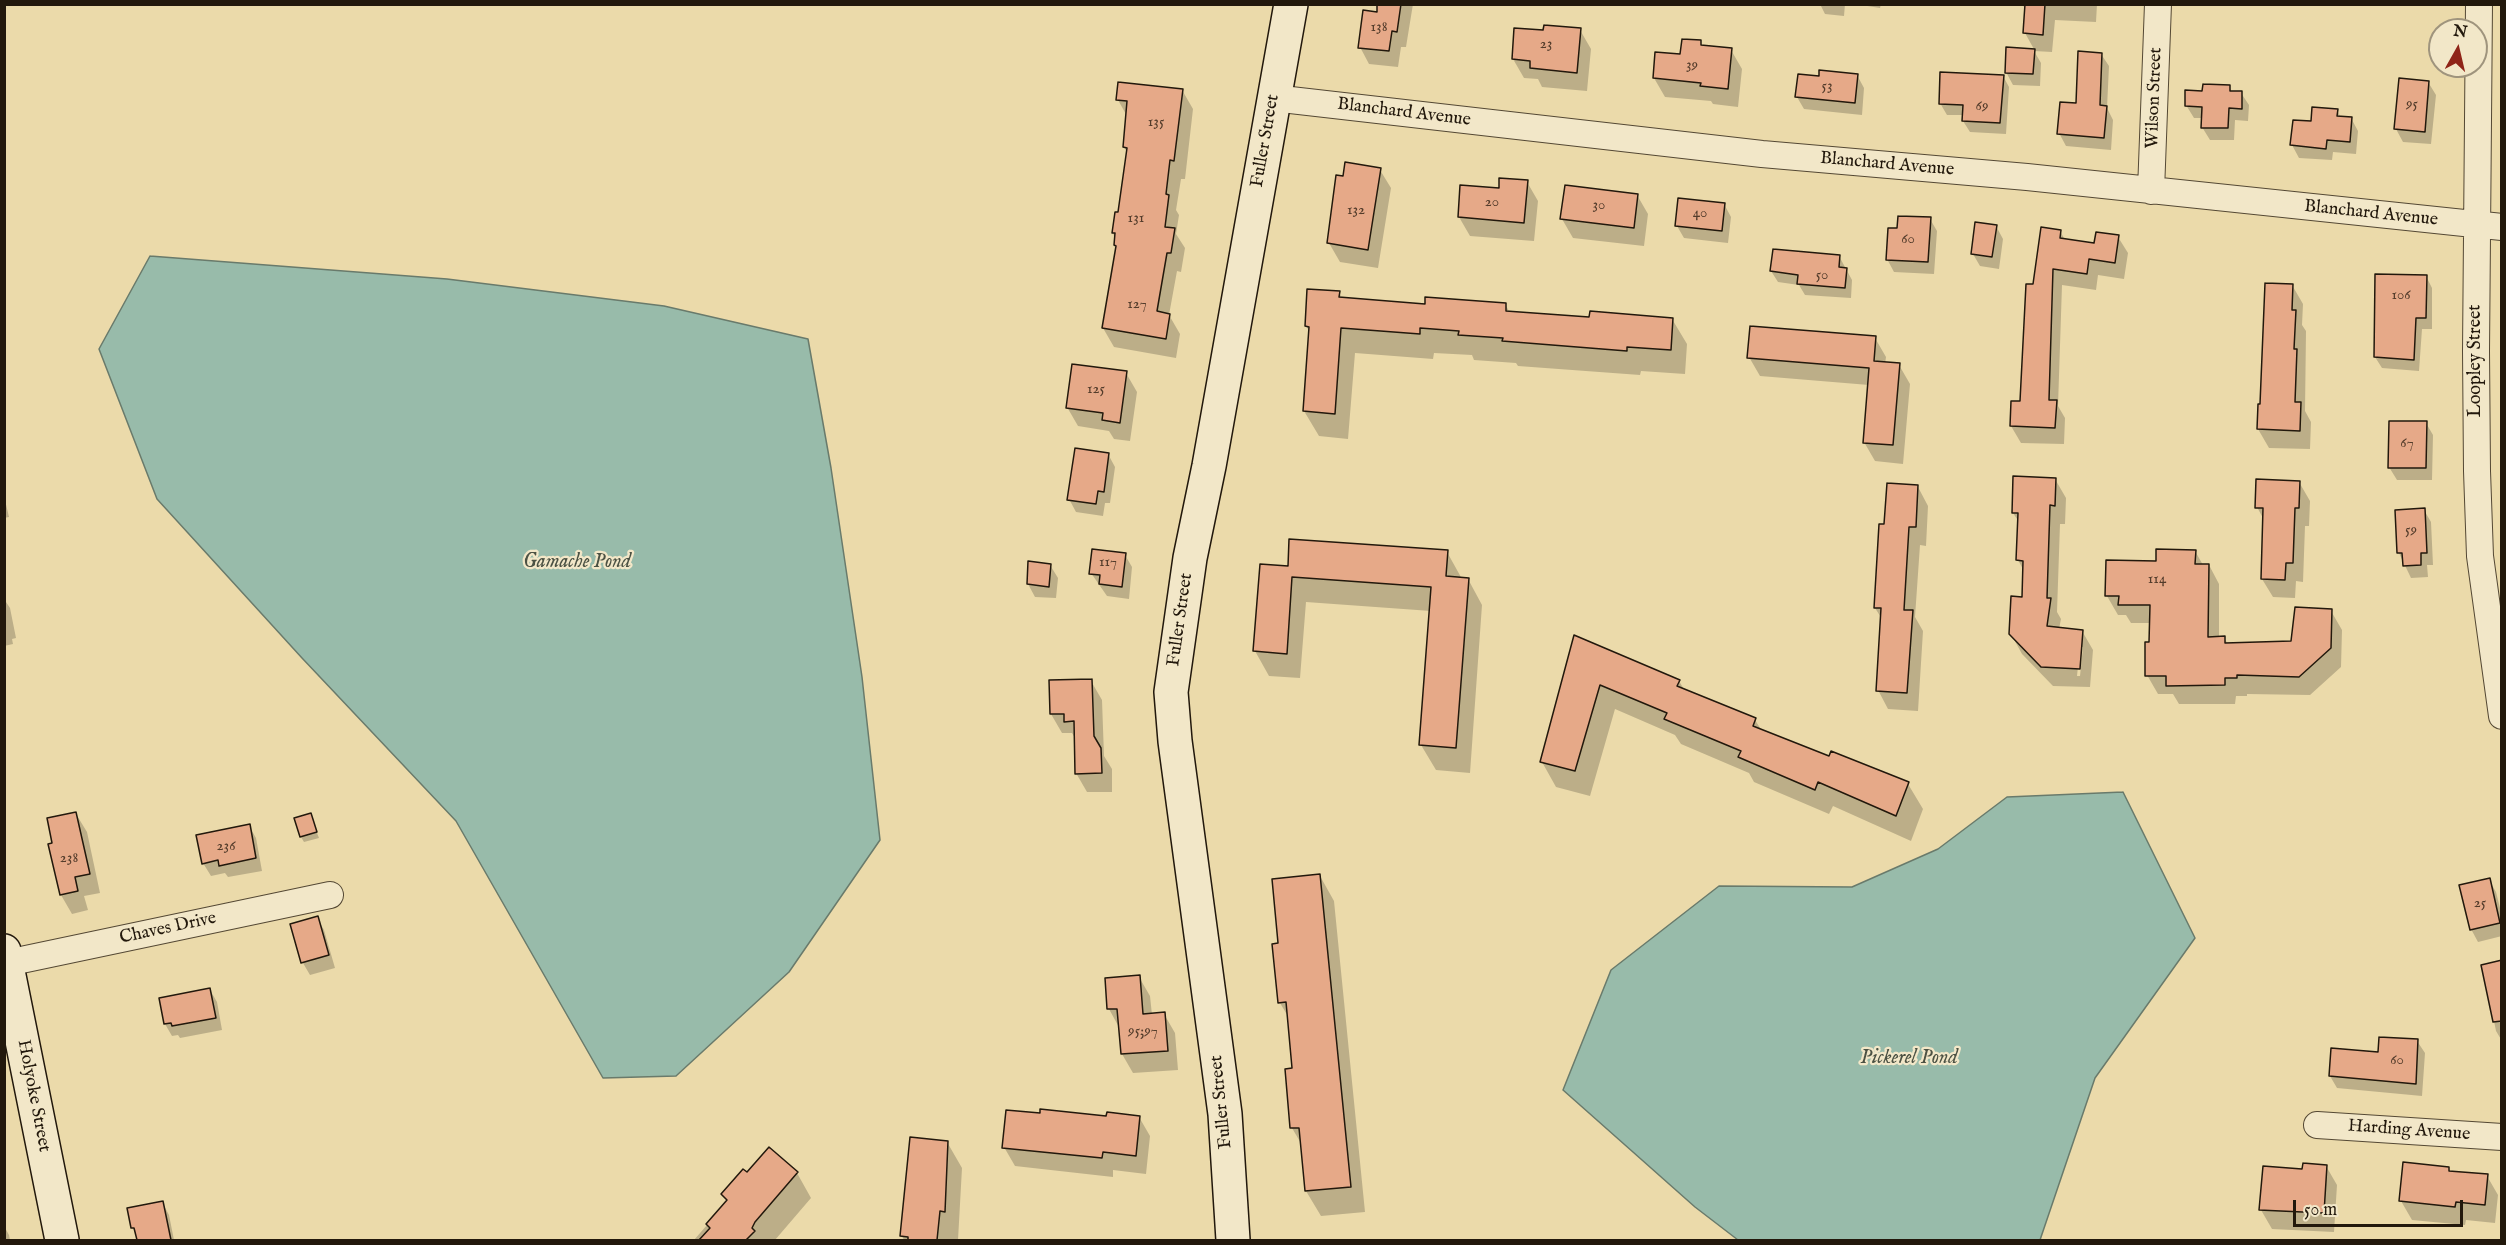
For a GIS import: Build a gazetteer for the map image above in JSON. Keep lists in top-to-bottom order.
{
  "streets": {
    "street": [
      "Wilson Street",
      "Blanchard Avenue",
      "Fuller Street",
      "Loopley Street",
      "Chaves Drive",
      "Holyoke Street",
      "Harding Avenue"
    ]
  },
  "crossings": [
    ["Wilson Street", "Blanchard Avenue"],
    ["Blanchard Avenue", "Fuller Street"],
    ["Blanchard Avenue", "Loopley Street"],
    ["Chaves Drive", "Holyoke Street"]
  ],
  "water": ["Gamache Pond", "Pickerel Pond"],
  "house_numbers": [
    "138",
    "23",
    "39",
    "53",
    "95",
    "69",
    "135",
    "20",
    "30",
    "132",
    "40",
    "131",
    "60",
    "50",
    "106",
    "127",
    "125",
    "67",
    "59",
    "117",
    "114",
    "236",
    "238",
    "25",
    "95;97",
    "60"
  ],
  "scale_bar": "50 m",
  "north": "top"
}
